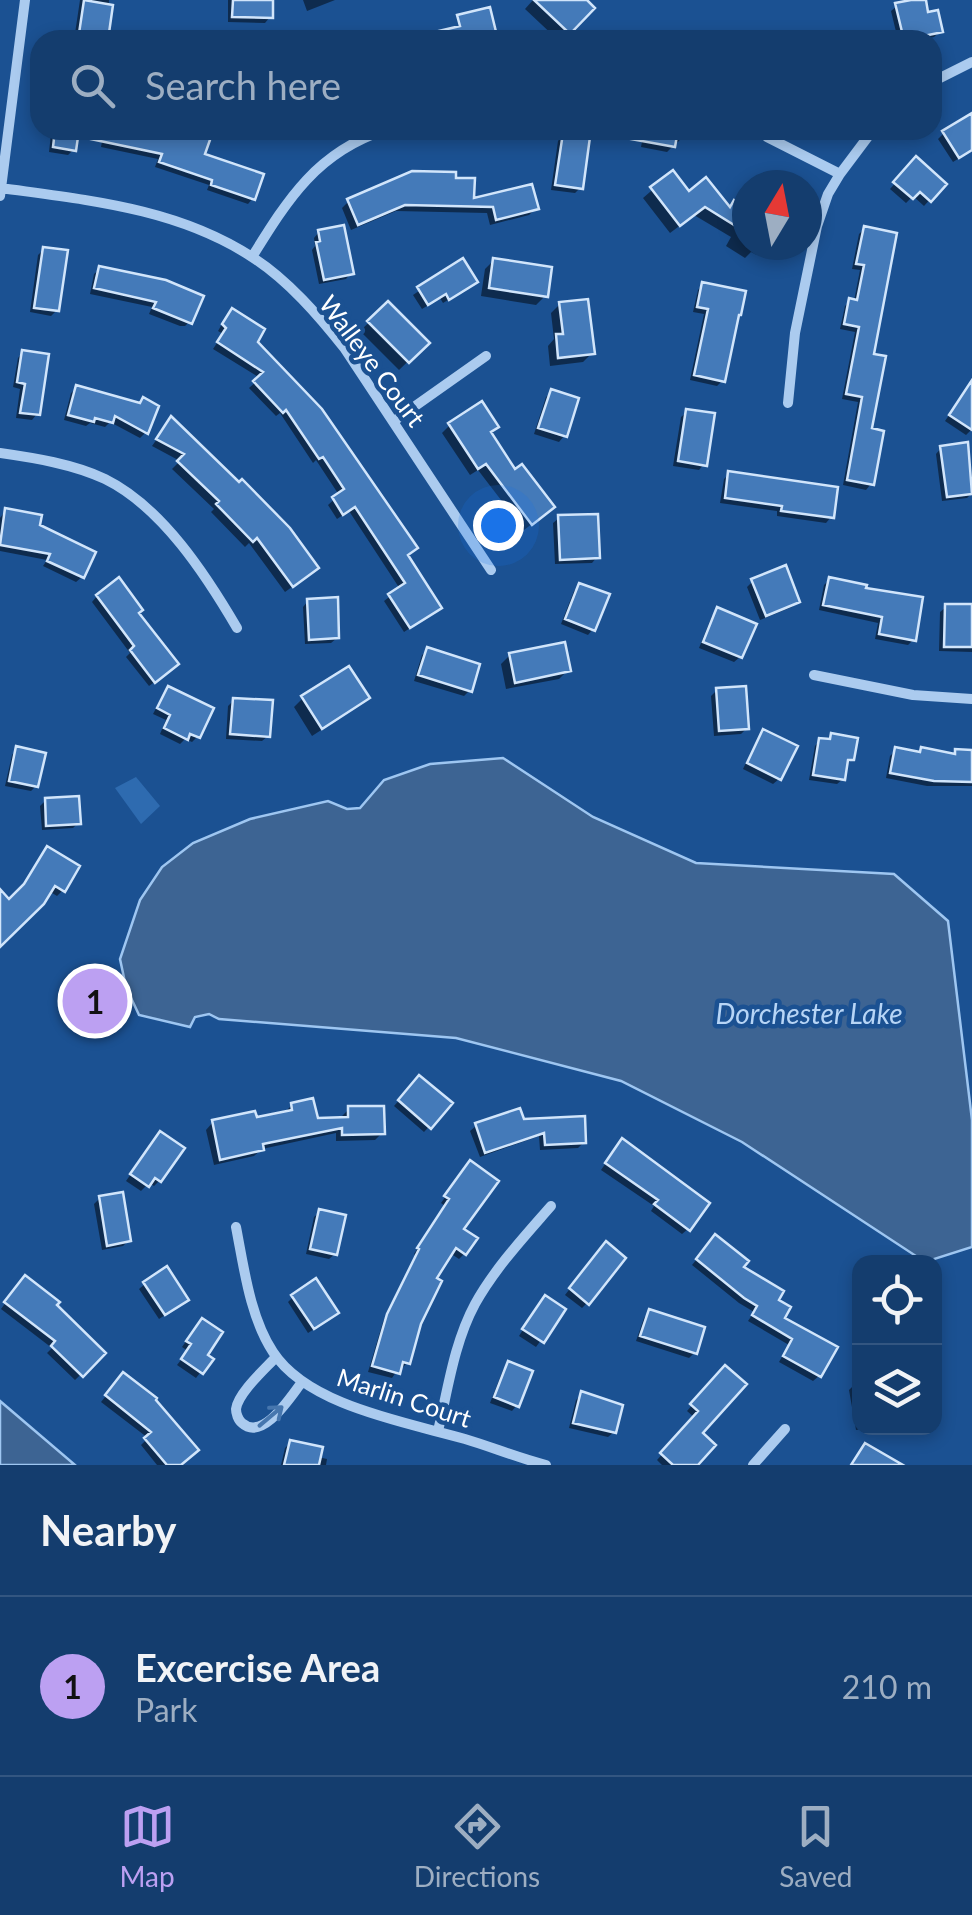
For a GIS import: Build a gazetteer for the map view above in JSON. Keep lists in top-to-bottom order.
{
  "streets": {
    "street": ["Walleye Court", "Marlin Court"]
  },
  "water": ["Dorchester Lake"],
  "north": "top",
  "page": {
    "search": "Search here",
    "pins": "1",
    "heading": "Nearby",
    "list": [
      {
        "mark": "1",
        "name": "Excercise Area",
        "note": "Park",
        "value": "210 m"
      }
    ],
    "nav": ["Map", "Directions", "Saved"]
  }
}
